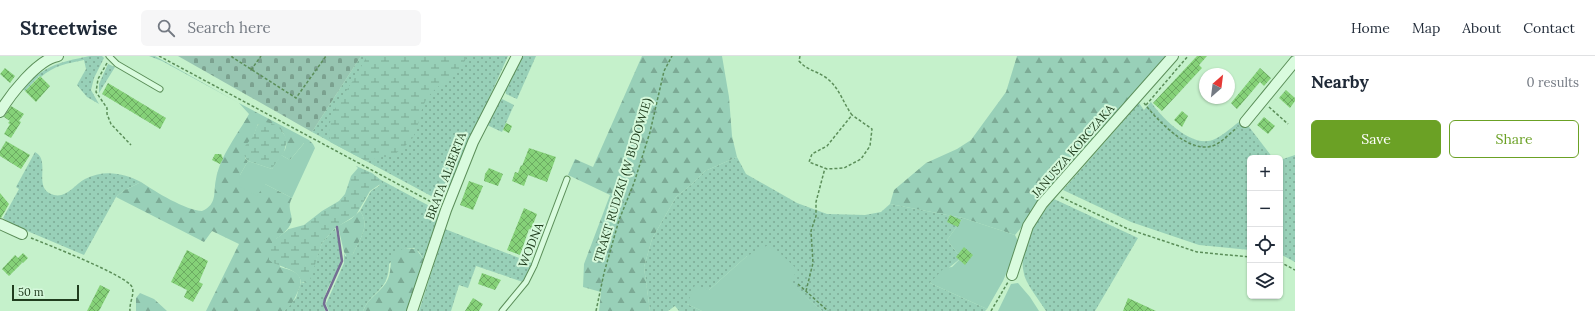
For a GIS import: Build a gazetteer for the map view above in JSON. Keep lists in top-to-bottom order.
{
  "streets": {
    "street": ["JANUSZA KORCZAKA", "BRATA ALBERTA"],
    "lane": ["WODNA"],
    "path": ["TRAKT RUDZKI (W BUDOWIE)"]
  },
  "scale_bar": "50 m",
  "north": "top right",
  "page": {
    "header": "Streetwise",
    "search": "Search here",
    "nav": [
      "Home",
      "Map",
      "About",
      "Contact"
    ],
    "heading": ["Nearby", "0 results"],
    "buttons": ["Save", "Share"],
    "map_buttons": ["+", "−"],
    "scale": "50 m"
  }
}
